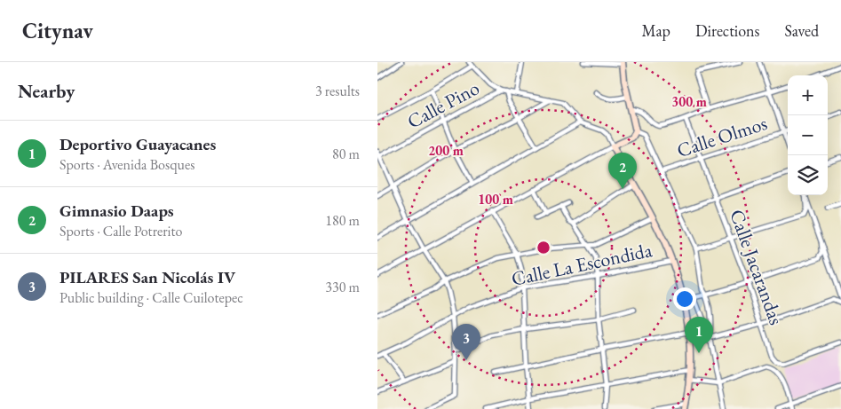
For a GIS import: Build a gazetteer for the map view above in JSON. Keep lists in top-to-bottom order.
{
  "streets": {
    "street": [
      "Calle Pino",
      "Calle Olmos",
      "Calle La Escondida",
      "Calle Jacarandas"
    ]
  },
  "crossings": [
    ["Calle Olmos", "Calle Jacarandas"]
  ],
  "page": {
    "header": "Citynav",
    "nav": ["Map", "Directions", "Saved"],
    "heading": ["Nearby", "3 results"],
    "map_buttons": ["+", "−"],
    "list": [
      {
        "mark": "1",
        "name": "Deportivo Guayacanes",
        "note": "Sports · Avenida Bosques",
        "value": "80 m"
      },
      {
        "mark": "2",
        "name": "Gimnasio Daaps",
        "note": "Sports · Calle Potrerito",
        "value": "180 m"
      },
      {
        "mark": "3",
        "name": "PILARES San Nicolás IV",
        "note": "Public building · Calle Cuilotepec",
        "value": "330 m"
      }
    ],
    "pins": ["2", "1", "3"]
  },
  "rings": ["300 m", "200 m", "100 m"]
}
